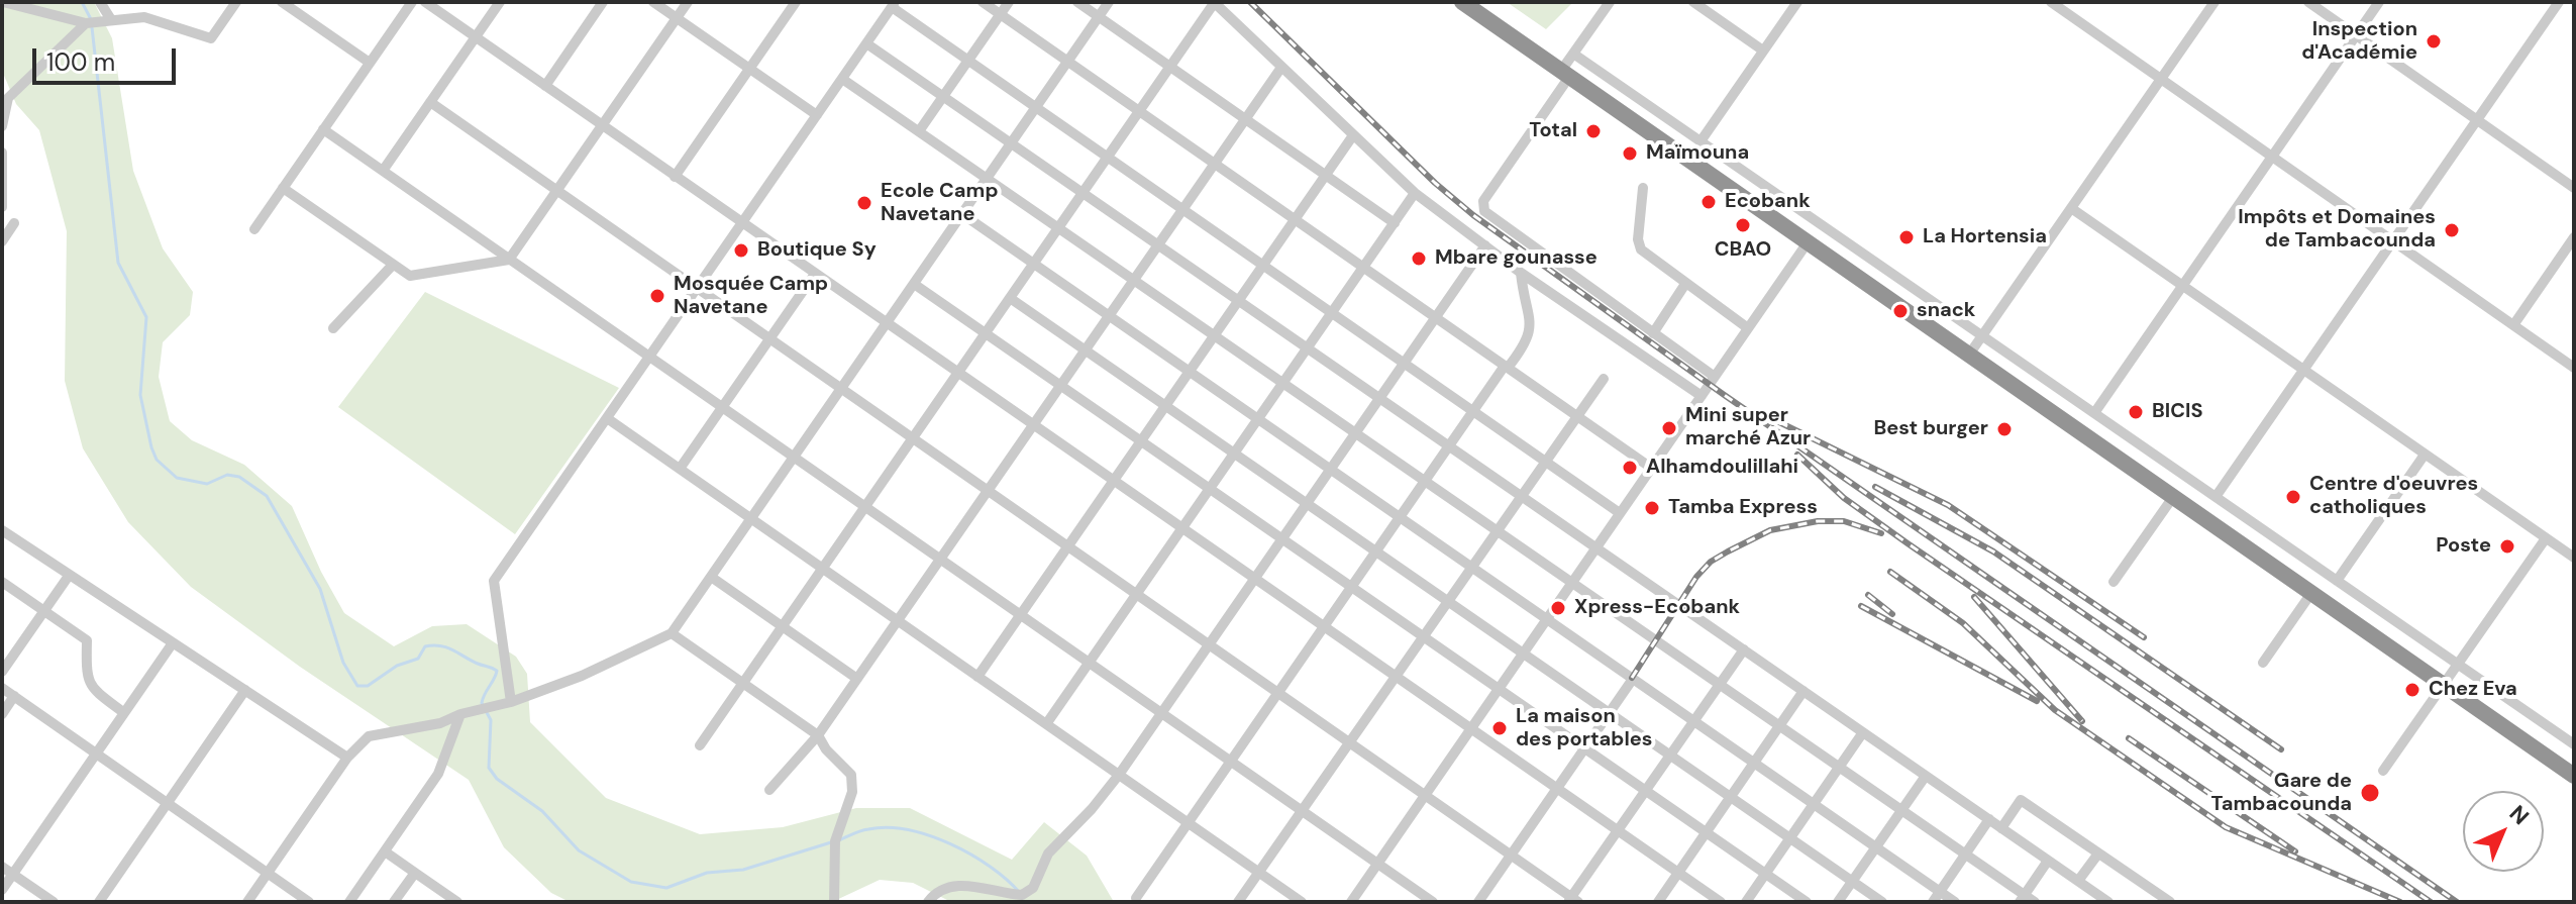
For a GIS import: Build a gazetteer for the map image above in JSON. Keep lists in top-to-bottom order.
{
  "places": [
    "Inspection d'Académie",
    "Total",
    "Maïmouna",
    "Ecobank",
    "Ecole Camp Navetane",
    "CBAO",
    "Impôts et Domaines de Tambacounda",
    "La Hortensia",
    "Boutique Sy",
    "Mbare gounasse",
    "Mosquée Camp Navetane",
    "snack",
    "BICIS",
    "Mini super marché Azur",
    "Best burger",
    "Alhamdoulillahi",
    "Centre d'oeuvres catholiques",
    "Tamba Express",
    "Poste",
    "Xpress-Ecobank",
    "Chez Eva",
    "La maison des portables",
    "Gare de Tambacounda"
  ],
  "scale_bar": "100 m",
  "north": "top right"
}
